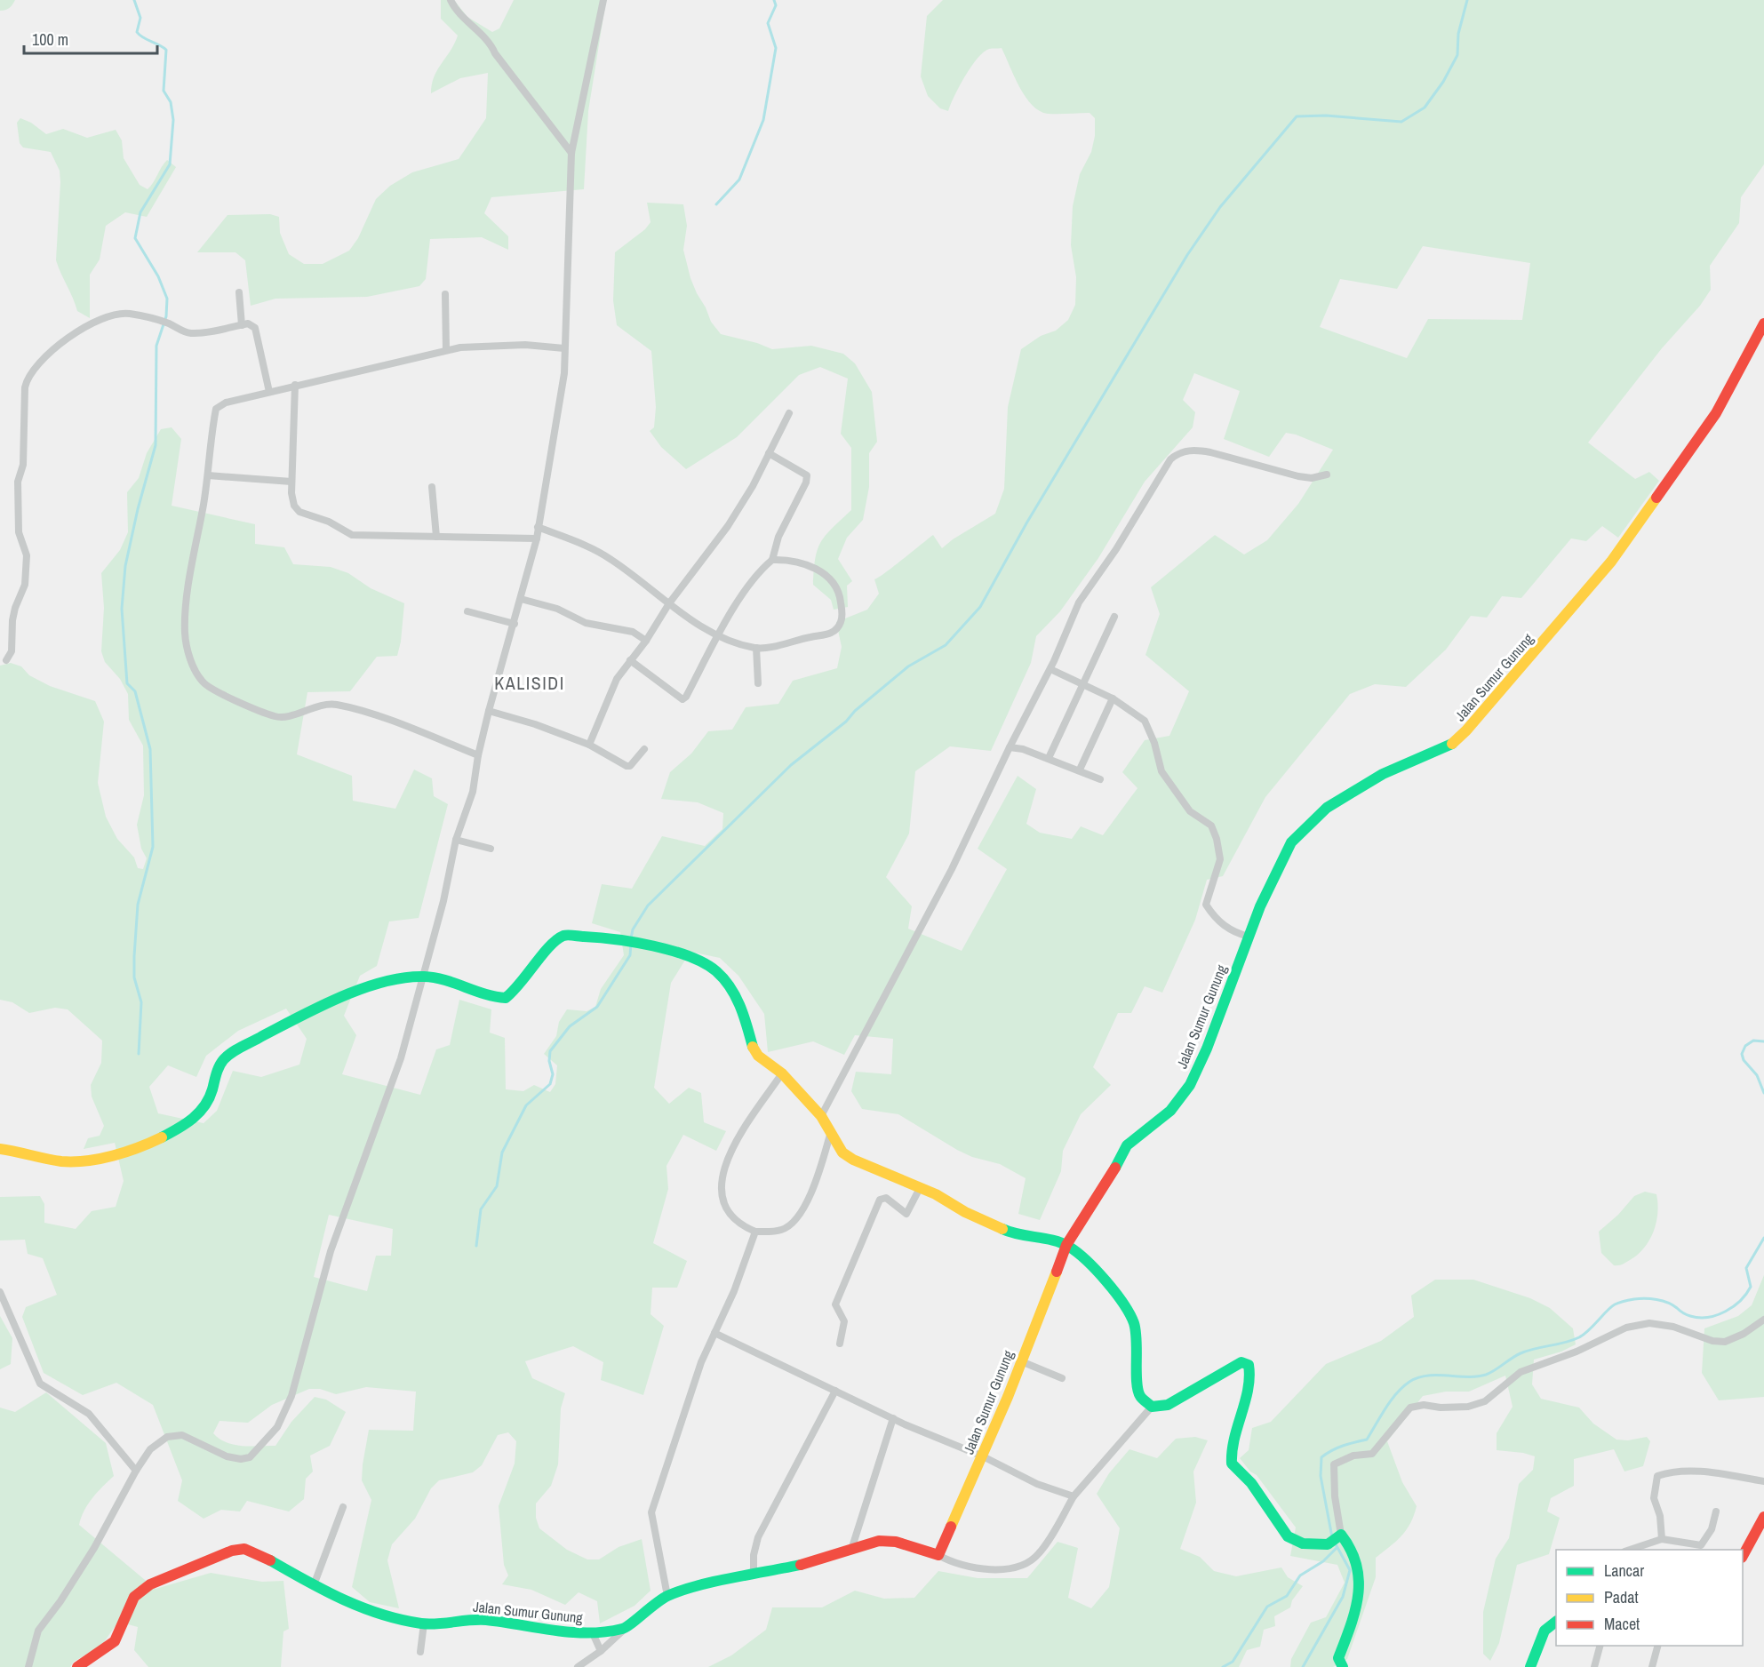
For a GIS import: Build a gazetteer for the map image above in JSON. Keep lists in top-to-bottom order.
{
  "streets": {
    "street": ["Jalan Sumur Gunung"]
  },
  "districts": ["KALISIDI"],
  "legend": ["Lancar", "Padat", "Macet"],
  "scale_bar": "100 m"
}
